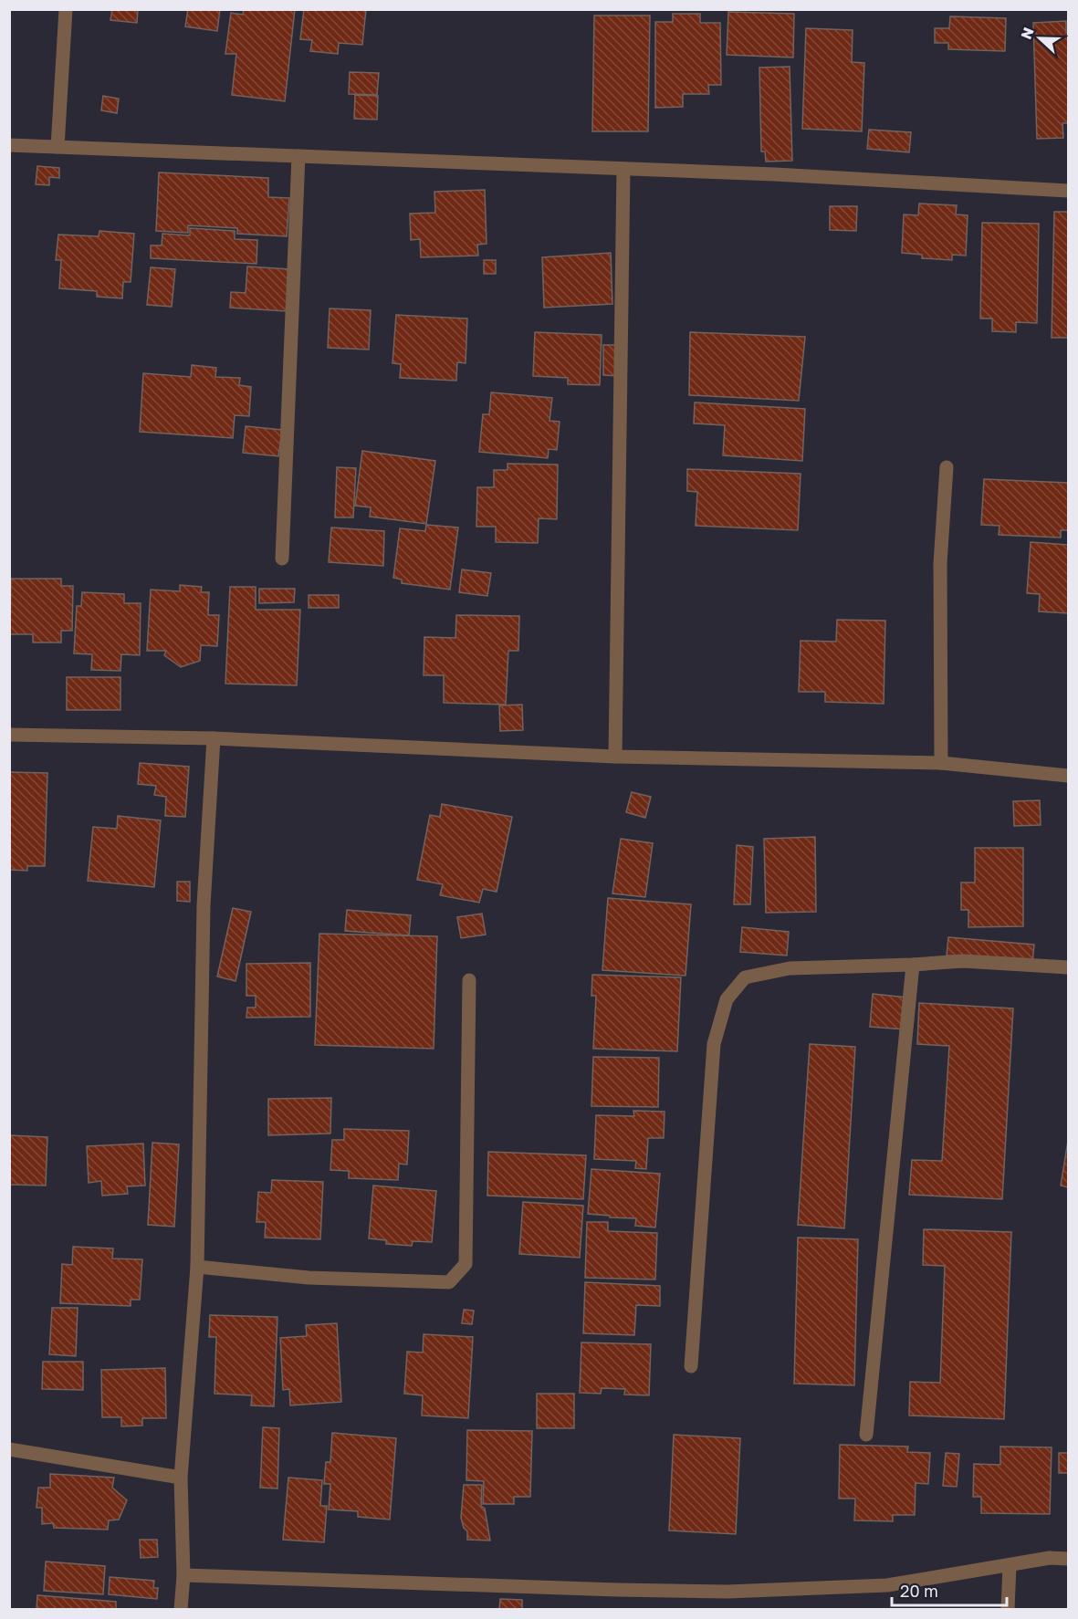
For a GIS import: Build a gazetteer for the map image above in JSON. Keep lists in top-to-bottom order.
{
  "scale_bar": "20 m",
  "north": "left"
}
